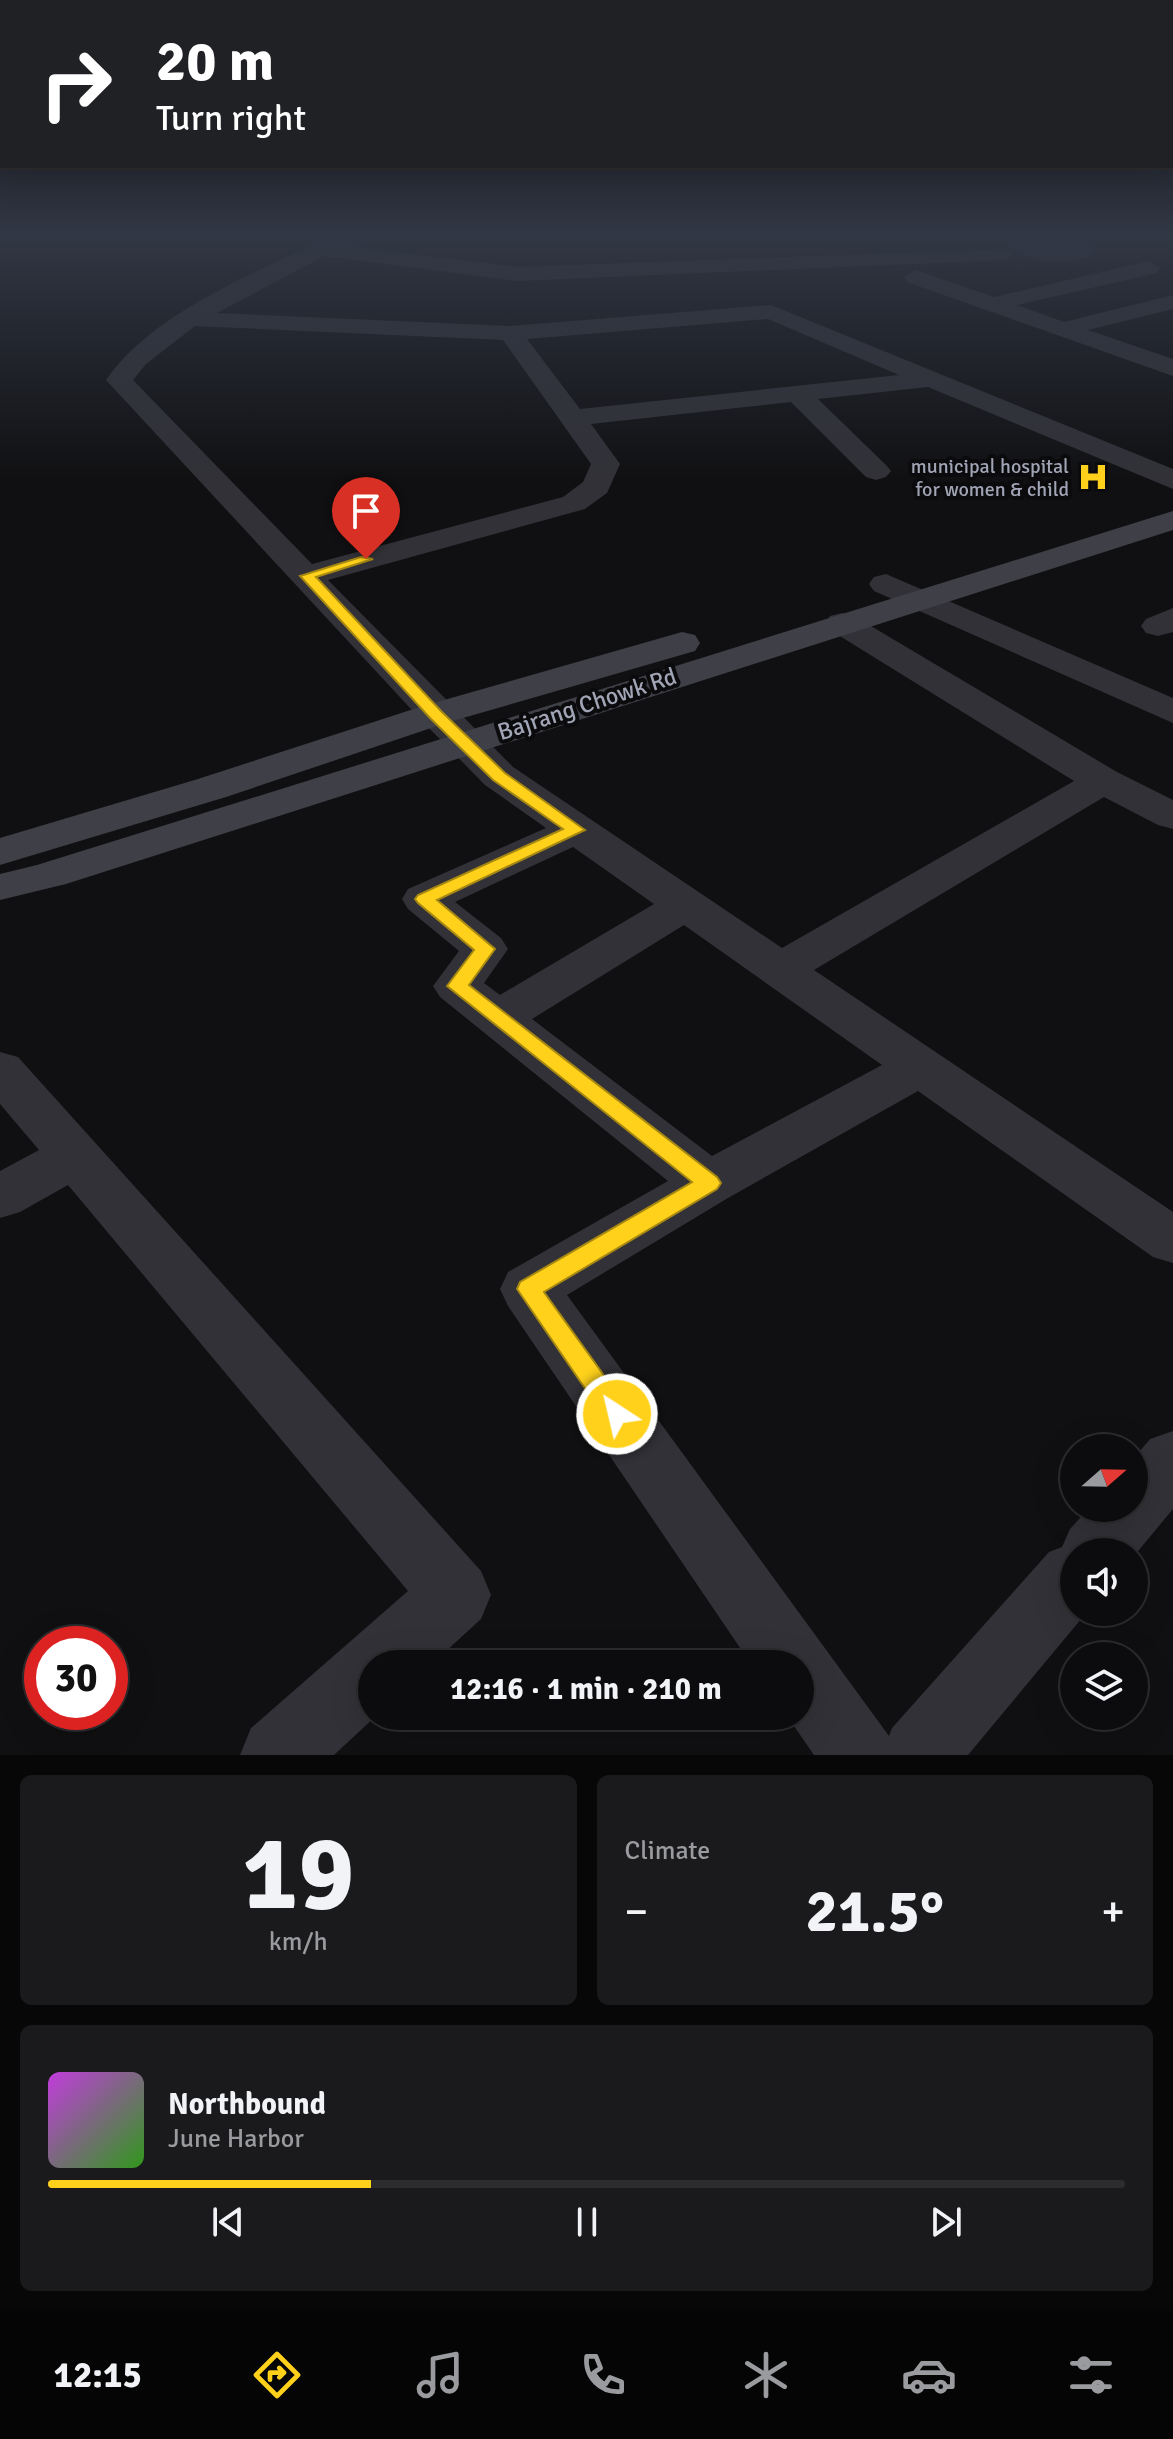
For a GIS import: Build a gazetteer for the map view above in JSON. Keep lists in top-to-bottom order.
{
  "streets": {
    "street": ["Bajrang Chowk Rd"]
  },
  "places": {
    "hospital": ["municipal hospital for women & child"]
  },
  "north": "right",
  "page": {
    "turn": ["20 m", "Turn right"],
    "limit": "30",
    "trip": "12:16 · 1 min · 210 m",
    "tile": [
      ["19", "km/h"],
      "Climate"
    ],
    "heat": ["−", "21.5°", "+"],
    "song": ["Northbound", "June Harbor"],
    "tabs": "12:15"
  }
}
